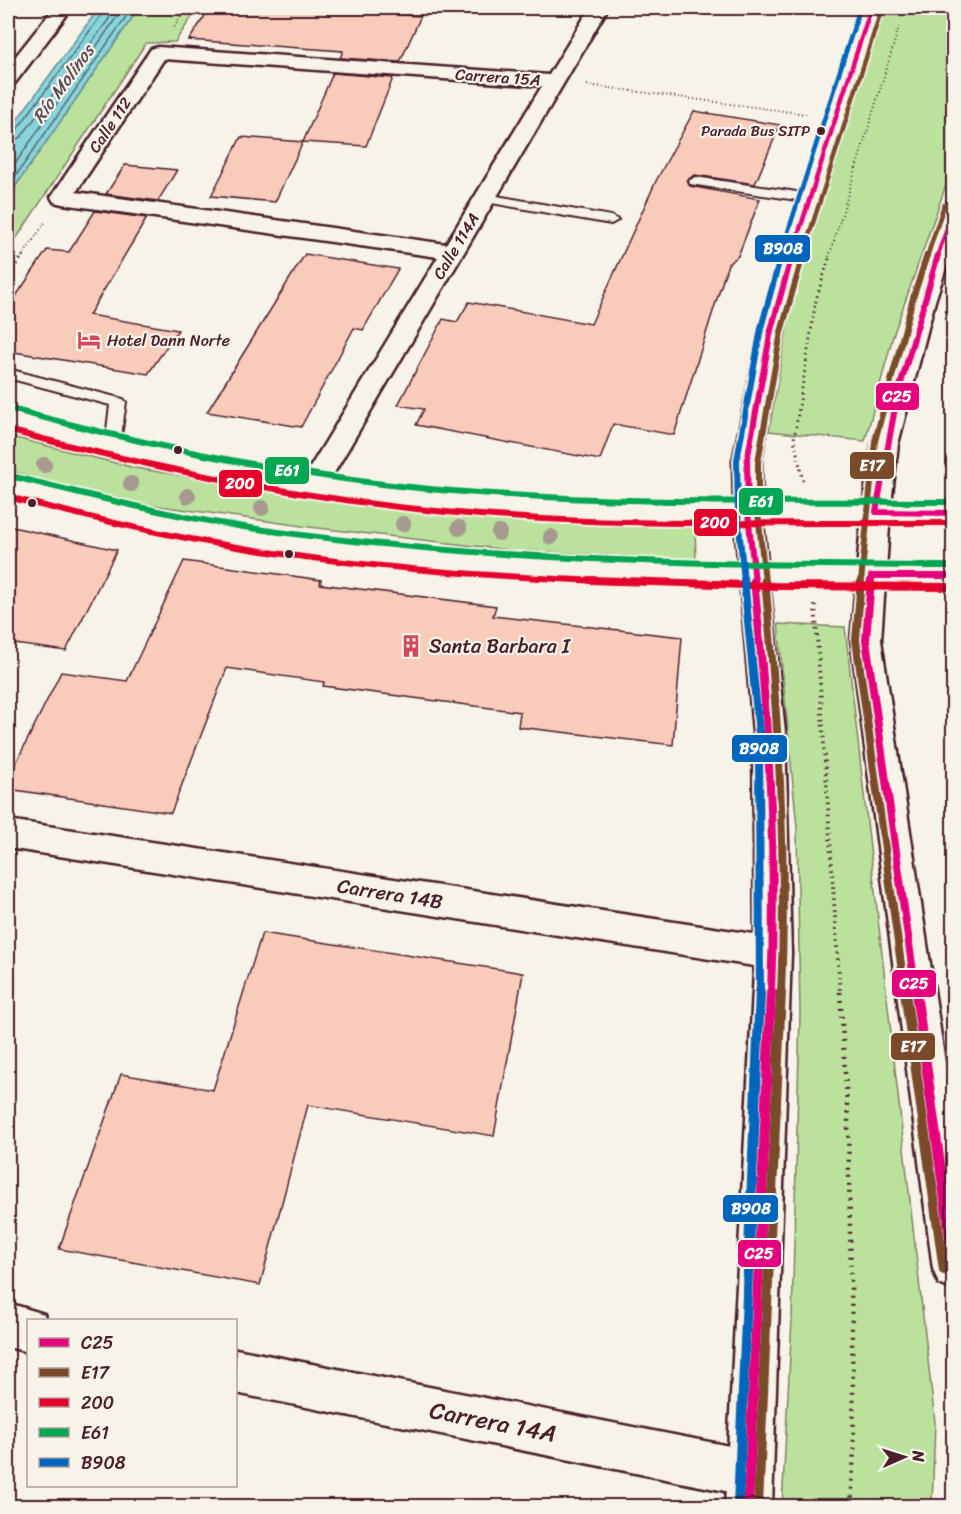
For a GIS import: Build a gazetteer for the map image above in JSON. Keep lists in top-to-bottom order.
{
  "streets": {
    "main road": [
      "Carrera 15A",
      "Calle 112",
      "Calle 114A",
      "Carrera 14B",
      "Carrera 14A"
    ]
  },
  "crossings": [
    ["Carrera 15A", "Calle 112"],
    ["Carrera 15A", "Calle 114A"]
  ],
  "water": ["Río Molinos"],
  "places": {
    "other": ["Parada Bus SITP"],
    "hotel": ["Hotel Dann Norte"],
    "building": ["Santa Barbara I"]
  },
  "lines": [
    "transit line C25",
    "transit line B908",
    "transit line E17",
    "transit line E61",
    "transit line 200"
  ],
  "legend": [
    "C25",
    "E17",
    "200",
    "E61",
    "B908"
  ],
  "north": "right"
}
